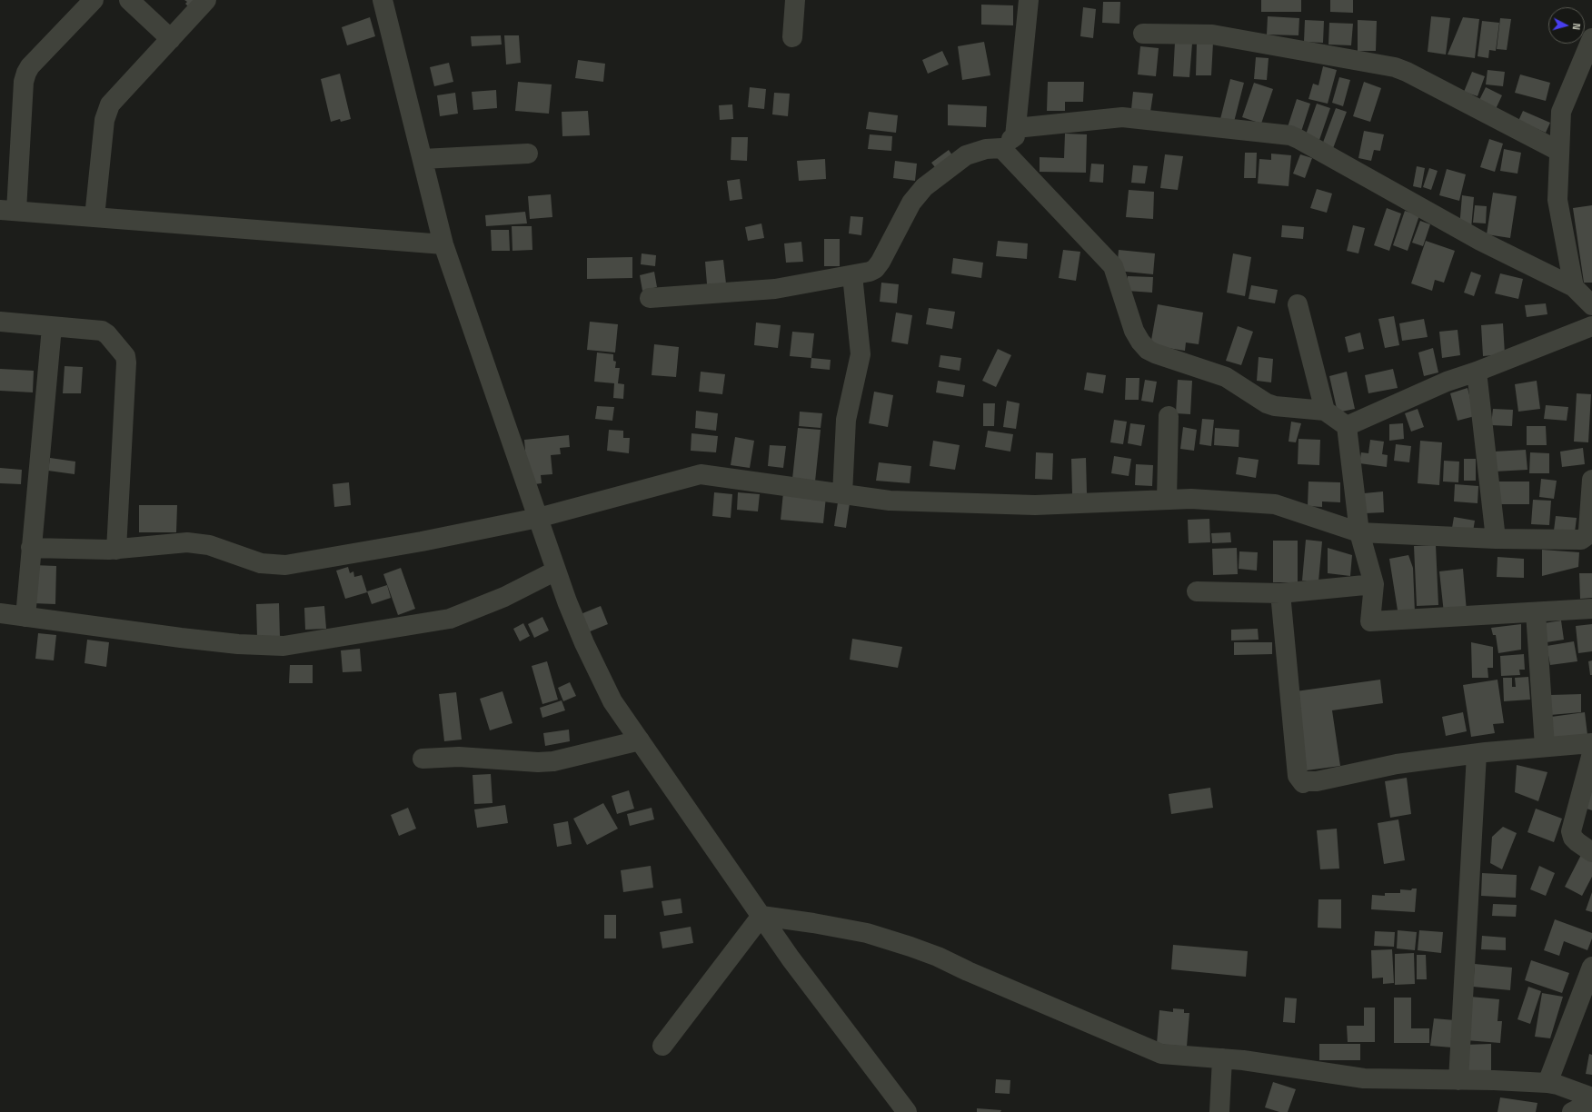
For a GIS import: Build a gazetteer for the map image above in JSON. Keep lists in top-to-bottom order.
{
  "north": "right"
}
